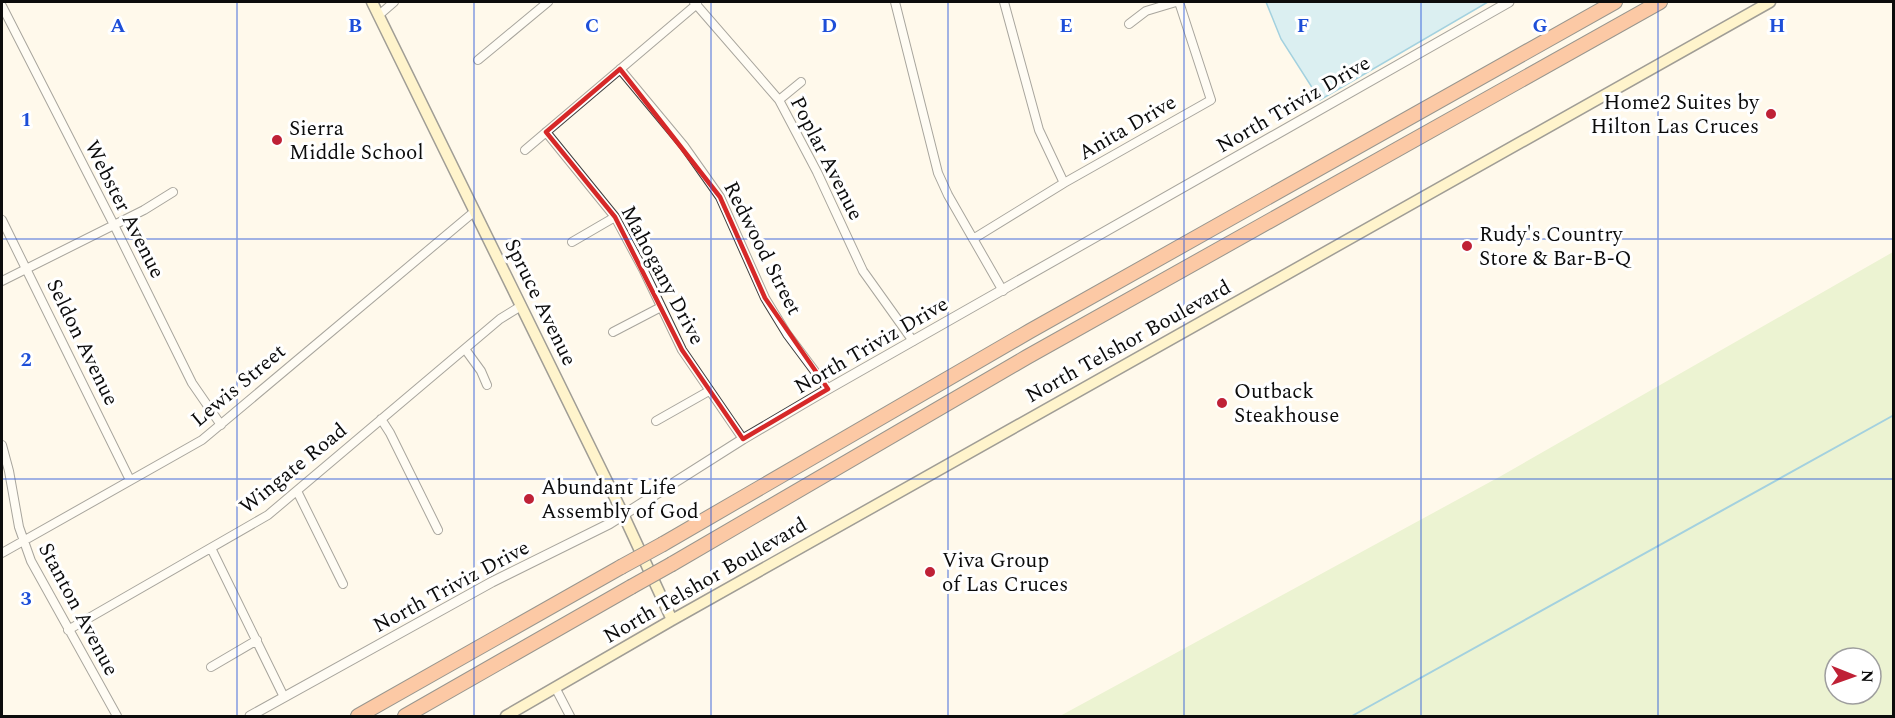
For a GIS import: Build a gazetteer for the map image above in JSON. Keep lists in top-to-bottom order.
{
  "streets": {
    "main road": ["Spruce Avenue", "North Telshor Boulevard"],
    "street": [
      "North Triviz Drive",
      "Anita Drive",
      "Poplar Avenue",
      "Webster Avenue",
      "Redwood Street",
      "Mahogany Drive",
      "Seldon Avenue",
      "Lewis Street",
      "Wingate Road",
      "Stanton Avenue"
    ]
  },
  "crossings": [
    ["North Triviz Drive", "Poplar Avenue"],
    ["North Triviz Drive", "Redwood Street"],
    ["North Triviz Drive", "Mahogany Drive"],
    ["North Triviz Drive", "Spruce Avenue"],
    ["Webster Avenue", "Lewis Street"],
    ["Spruce Avenue", "North Telshor Boulevard"],
    ["Spruce Avenue", "Lewis Street"],
    ["Spruce Avenue", "Wingate Road"],
    ["Seldon Avenue", "Lewis Street"],
    ["Lewis Street", "Stanton Avenue"],
    ["Wingate Road", "Stanton Avenue"]
  ],
  "places": [
    "Home2 Suites by Hilton Las Cruces",
    "Sierra Middle School",
    "Rudy's Country Store & Bar-B-Q",
    "Outback Steakhouse",
    "Abundant Life Assembly of God",
    "Viva Group of Las Cruces"
  ],
  "north": "right",
  "grid": {
    "columns": [
      "A",
      "B",
      "C",
      "D",
      "E",
      "F",
      "G",
      "H"
    ],
    "rows": ["1", "2", "3"]
  }
}
